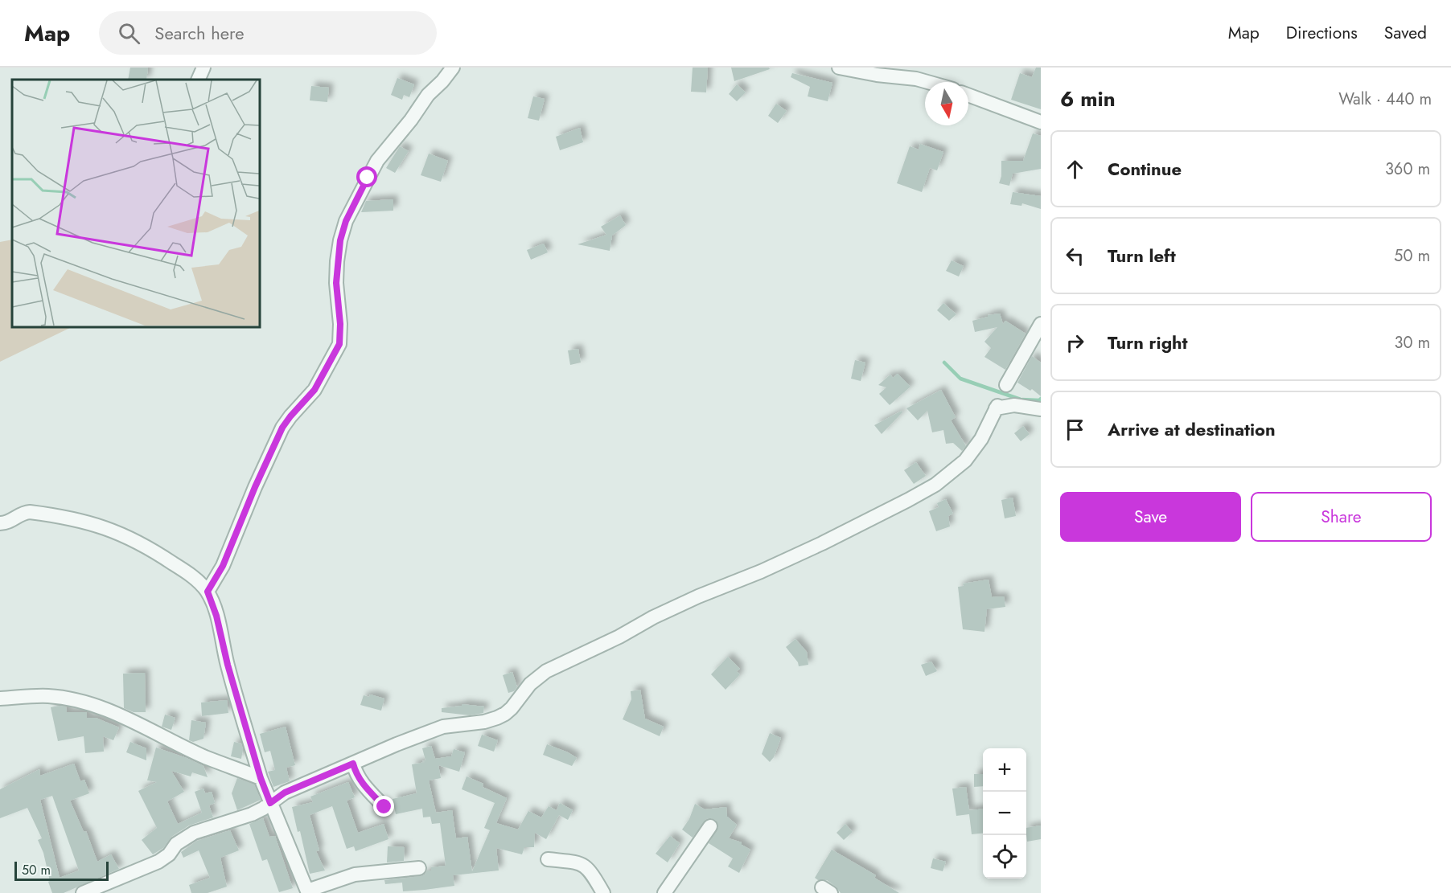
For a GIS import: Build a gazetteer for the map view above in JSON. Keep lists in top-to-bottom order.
{
  "scale_bar": "50 m",
  "north": "bottom",
  "page": {
    "header": "Map",
    "search": "Search here",
    "nav": ["Map", "Directions", "Saved"],
    "heading": ["6 min", "Walk · 440 m"],
    "list": [
      ["Continue", "360 m"],
      ["Turn left", "50 m"],
      ["Turn right", "30 m"],
      "Arrive at destination"
    ],
    "buttons": ["Save", "Share"],
    "map_buttons": ["+", "−"],
    "scale": "50 m"
  }
}
